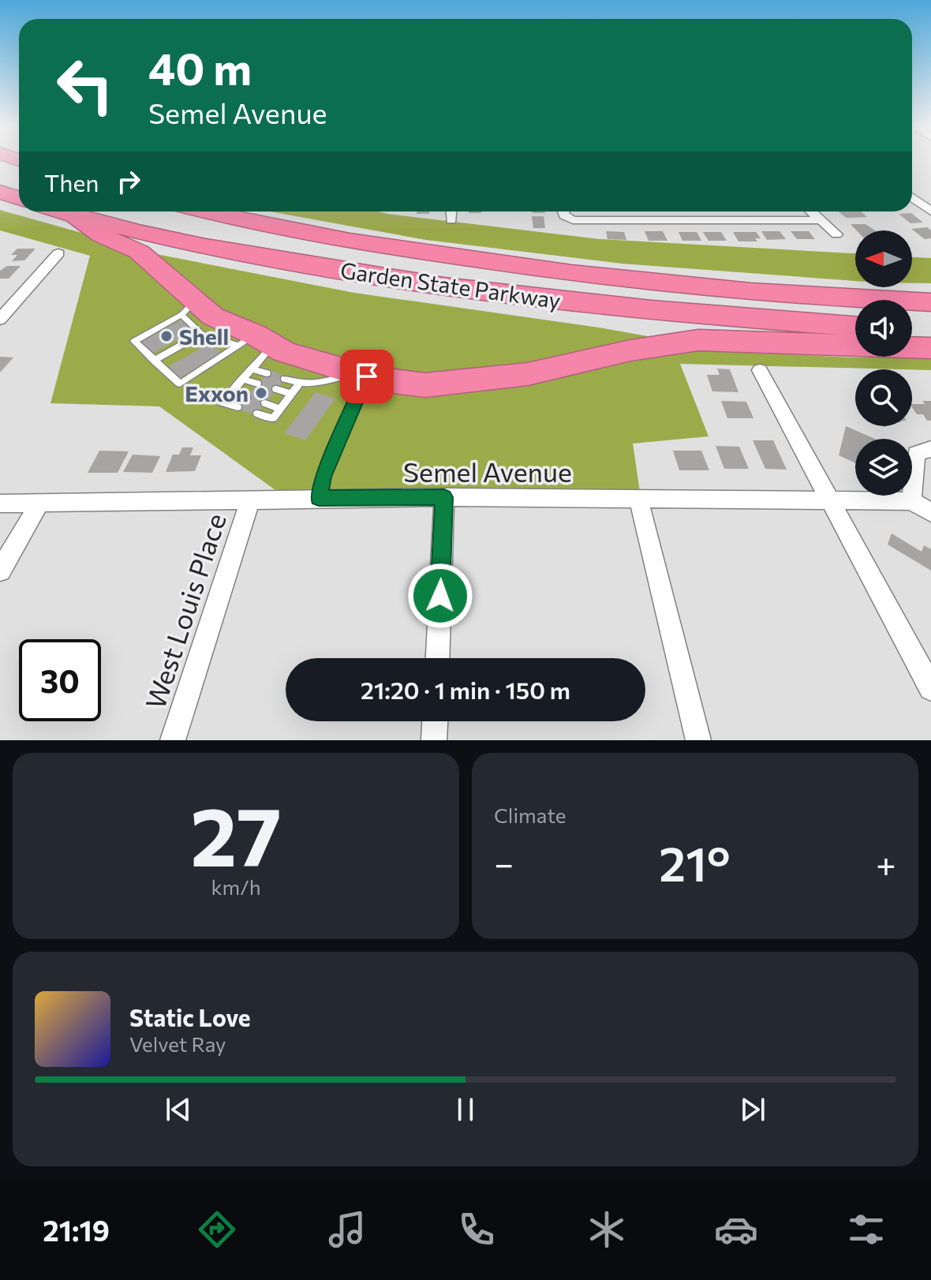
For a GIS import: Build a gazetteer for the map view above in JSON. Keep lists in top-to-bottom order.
{
  "streets": {
    "highway": ["Garden State Parkway"],
    "street": ["Semel Avenue", "West Louis Place"]
  },
  "crossings": [
    ["Semel Avenue", "West Louis Place"]
  ],
  "places": ["Shell", "Exxon"],
  "north": "left",
  "page": {
    "turn": ["40 m", "Semel Avenue"],
    "then": "Then",
    "limit": "30",
    "trip": "21:20 · 1 min · 150 m",
    "tile": [
      ["27", "km/h"],
      "Climate"
    ],
    "heat": ["−", "21°", "+"],
    "song": ["Static Love", "Velvet Ray"],
    "tabs": "21:19"
  }
}
